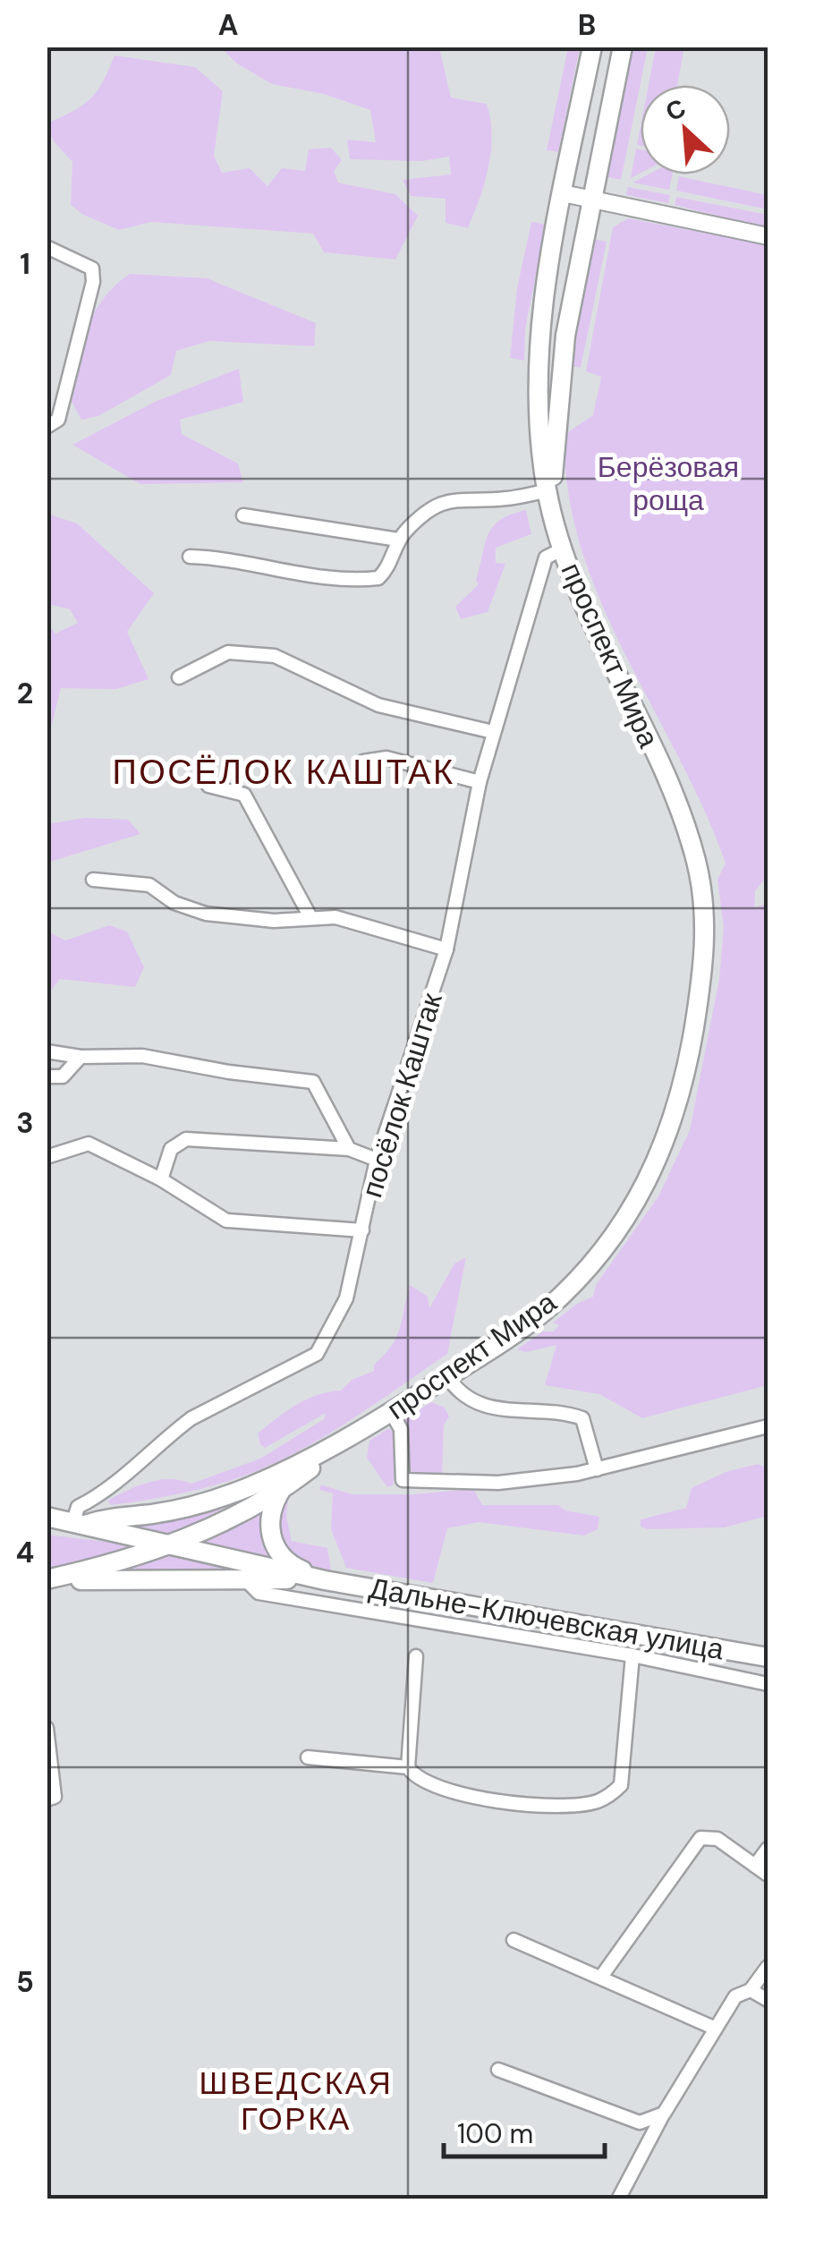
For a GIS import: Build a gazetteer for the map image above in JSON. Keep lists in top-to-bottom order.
{
  "streets": {
    "main road": ["проспект Мира", "Дальне-Ключевская улица"],
    "street": ["посёлок Каштак"]
  },
  "crossings": [
    ["проспект Мира", "посёлок Каштак"],
    ["проспект Мира", "Дальне-Ключевская улица"],
    ["посёлок Каштак", "Дальне-Ключевская улица"]
  ],
  "districts": ["ПОСЁЛОК КАШТАК", "ШВЕДСКАЯ ГОРКА"],
  "parks": ["Берёзовая роща"],
  "scale_bar": "100 m",
  "north": "top left",
  "grid": {
    "columns": ["A", "B"],
    "rows": [
      "1",
      "2",
      "3",
      "4",
      "5"
    ]
  }
}
